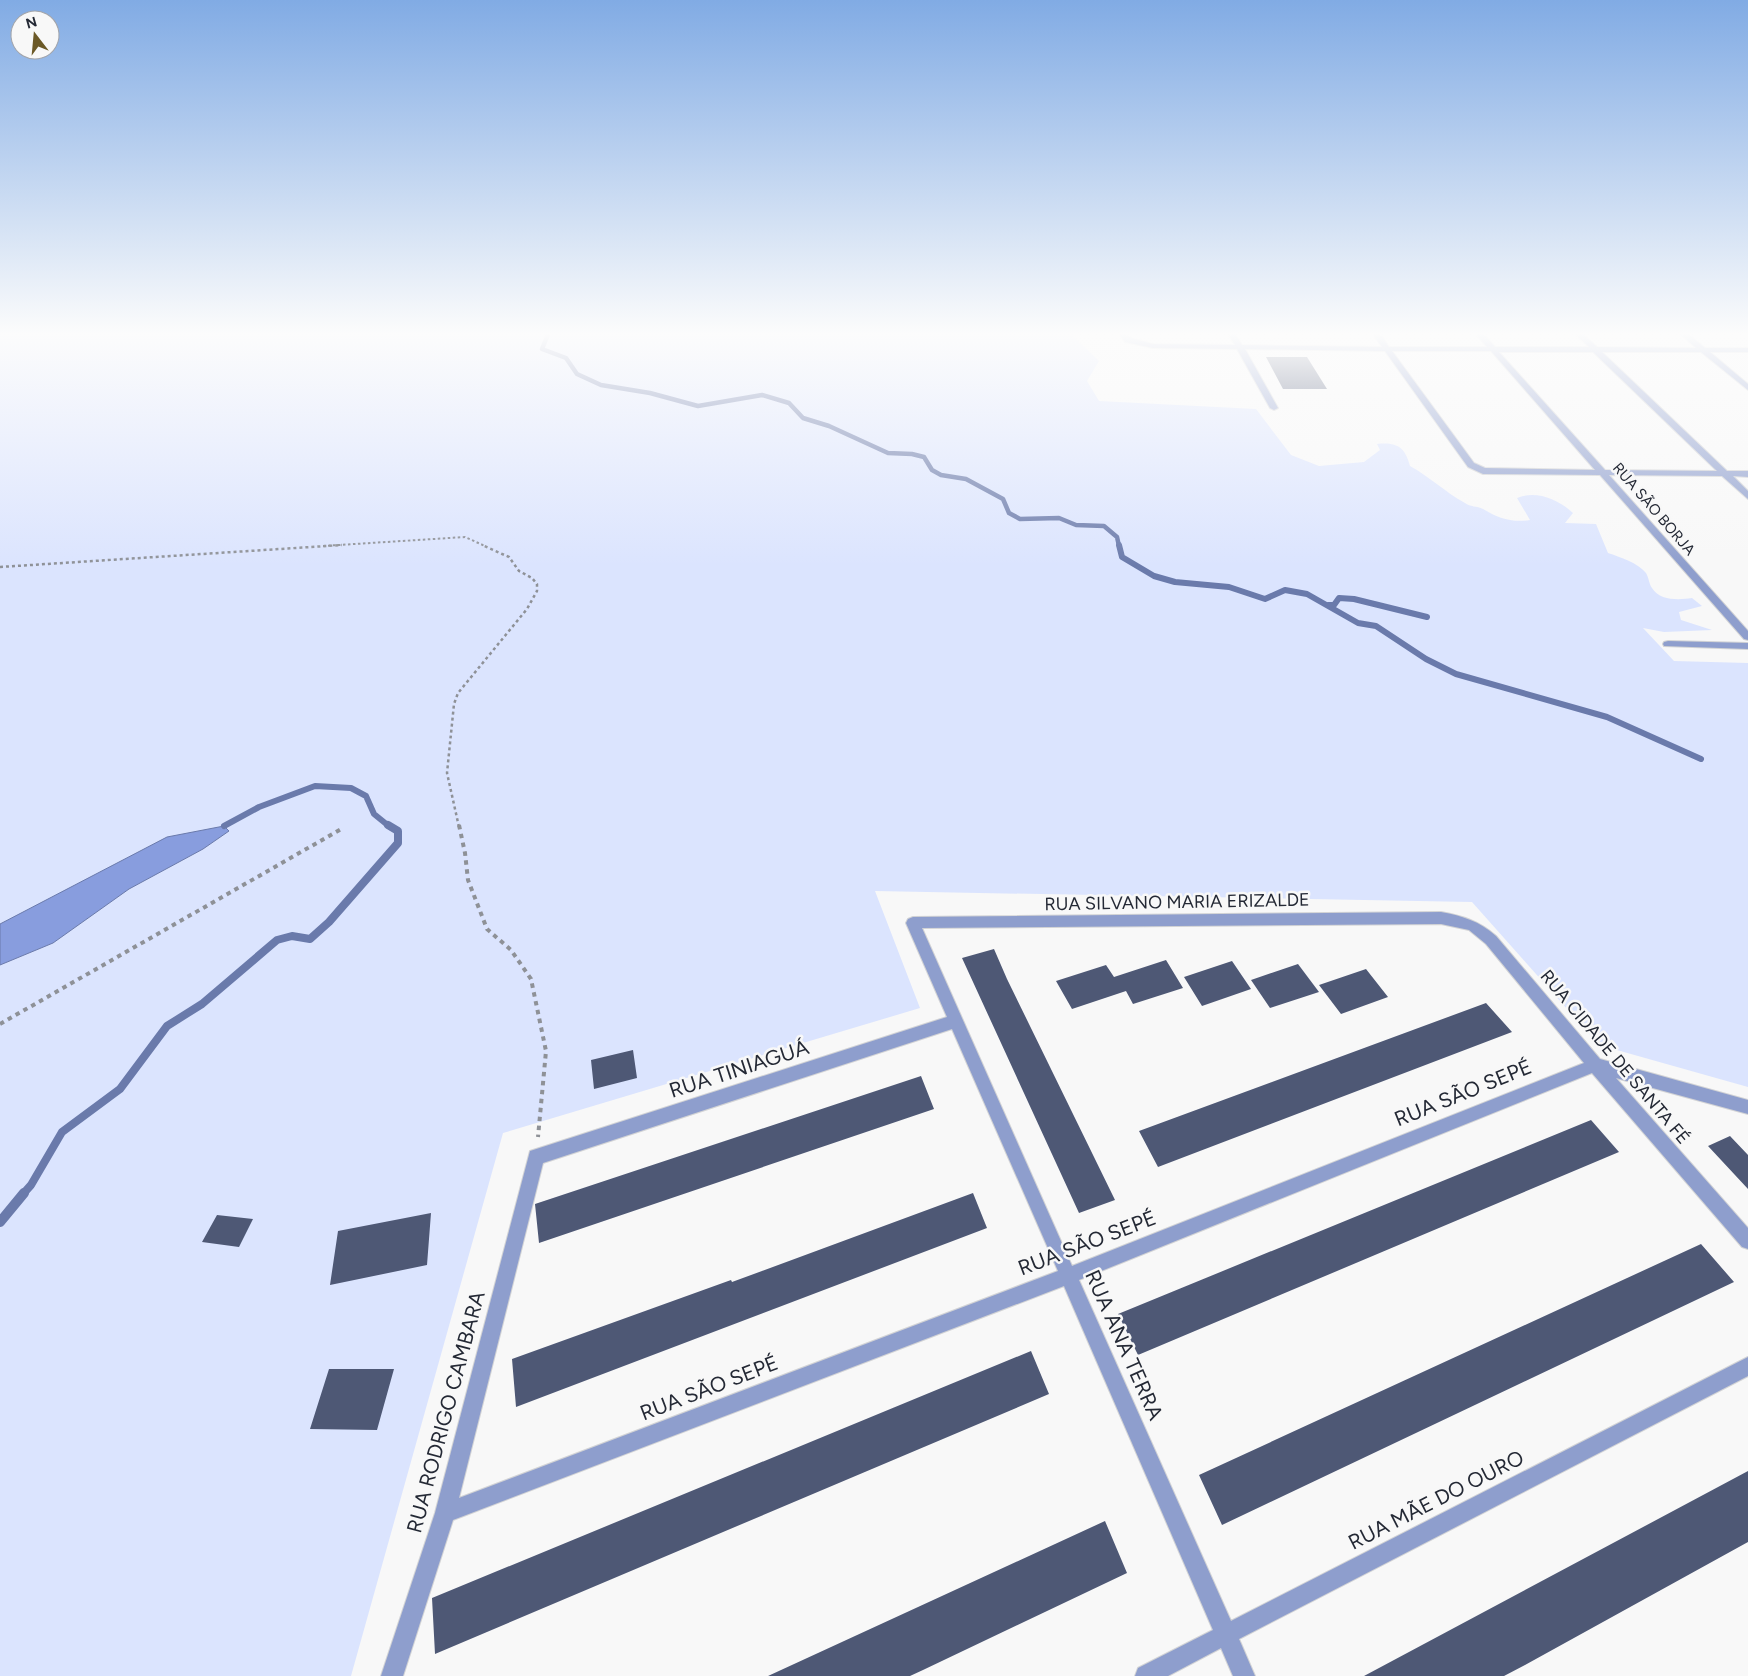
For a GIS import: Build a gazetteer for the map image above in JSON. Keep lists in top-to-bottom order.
{
  "streets": {
    "street": [
      "RUA SÃO BORJA",
      "RUA SILVANO MARIA ERIZALDE",
      "RUA CIDADE DE SANTA FÉ",
      "RUA TINIAGUÁ",
      "RUA SÃO SEPÉ",
      "RUA ANA TERRA",
      "RUA RODRIGO CAMBARA",
      "RUA MÃE DO OURO"
    ]
  },
  "crossings": [
    ["RUA SILVANO MARIA ERIZALDE", "RUA CIDADE DE SANTA FÉ"],
    ["RUA SILVANO MARIA ERIZALDE", "RUA ANA TERRA"],
    ["RUA CIDADE DE SANTA FÉ", "RUA SÃO SEPÉ"],
    ["RUA TINIAGUÁ", "RUA ANA TERRA"],
    ["RUA TINIAGUÁ", "RUA RODRIGO CAMBARA"],
    ["RUA SÃO SEPÉ", "RUA ANA TERRA"],
    ["RUA SÃO SEPÉ", "RUA RODRIGO CAMBARA"],
    ["RUA ANA TERRA", "RUA MÃE DO OURO"]
  ],
  "north": "top"
}
